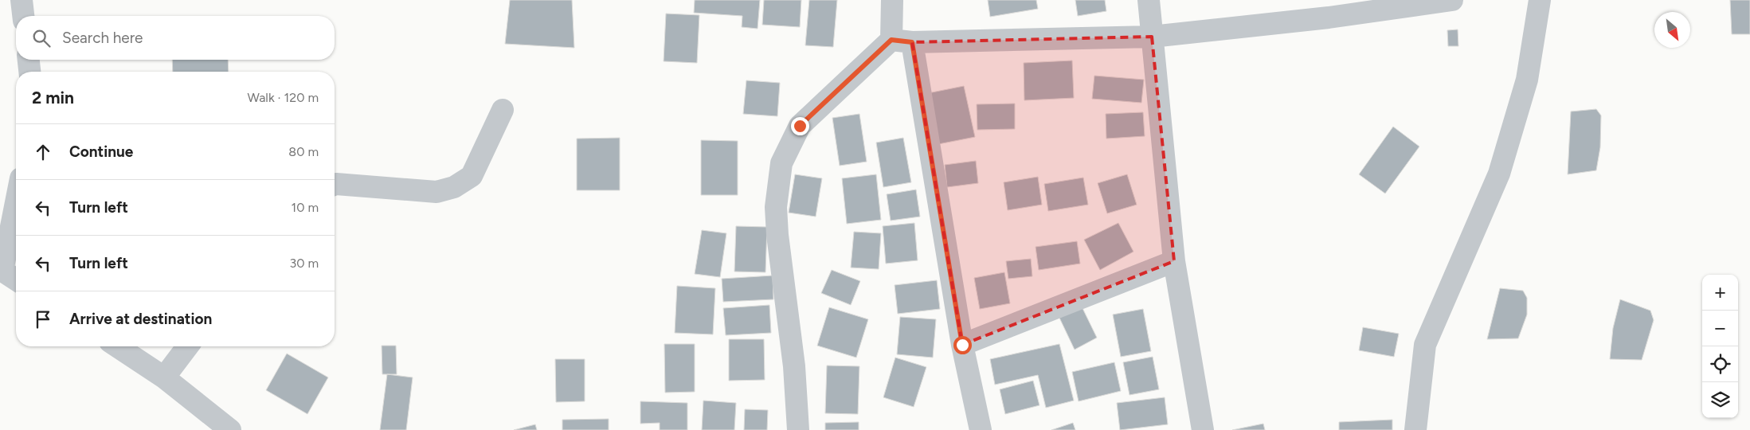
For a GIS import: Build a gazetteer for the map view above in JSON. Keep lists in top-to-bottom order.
{
  "north": "bottom right",
  "page": {
    "search": "Search here",
    "heading": ["2 min", "Walk · 120 m"],
    "list": [
      ["Continue", "80 m"],
      ["Turn left", "10 m"],
      ["Turn left", "30 m"],
      "Arrive at destination"
    ],
    "map_buttons": ["+", "−"]
  }
}
